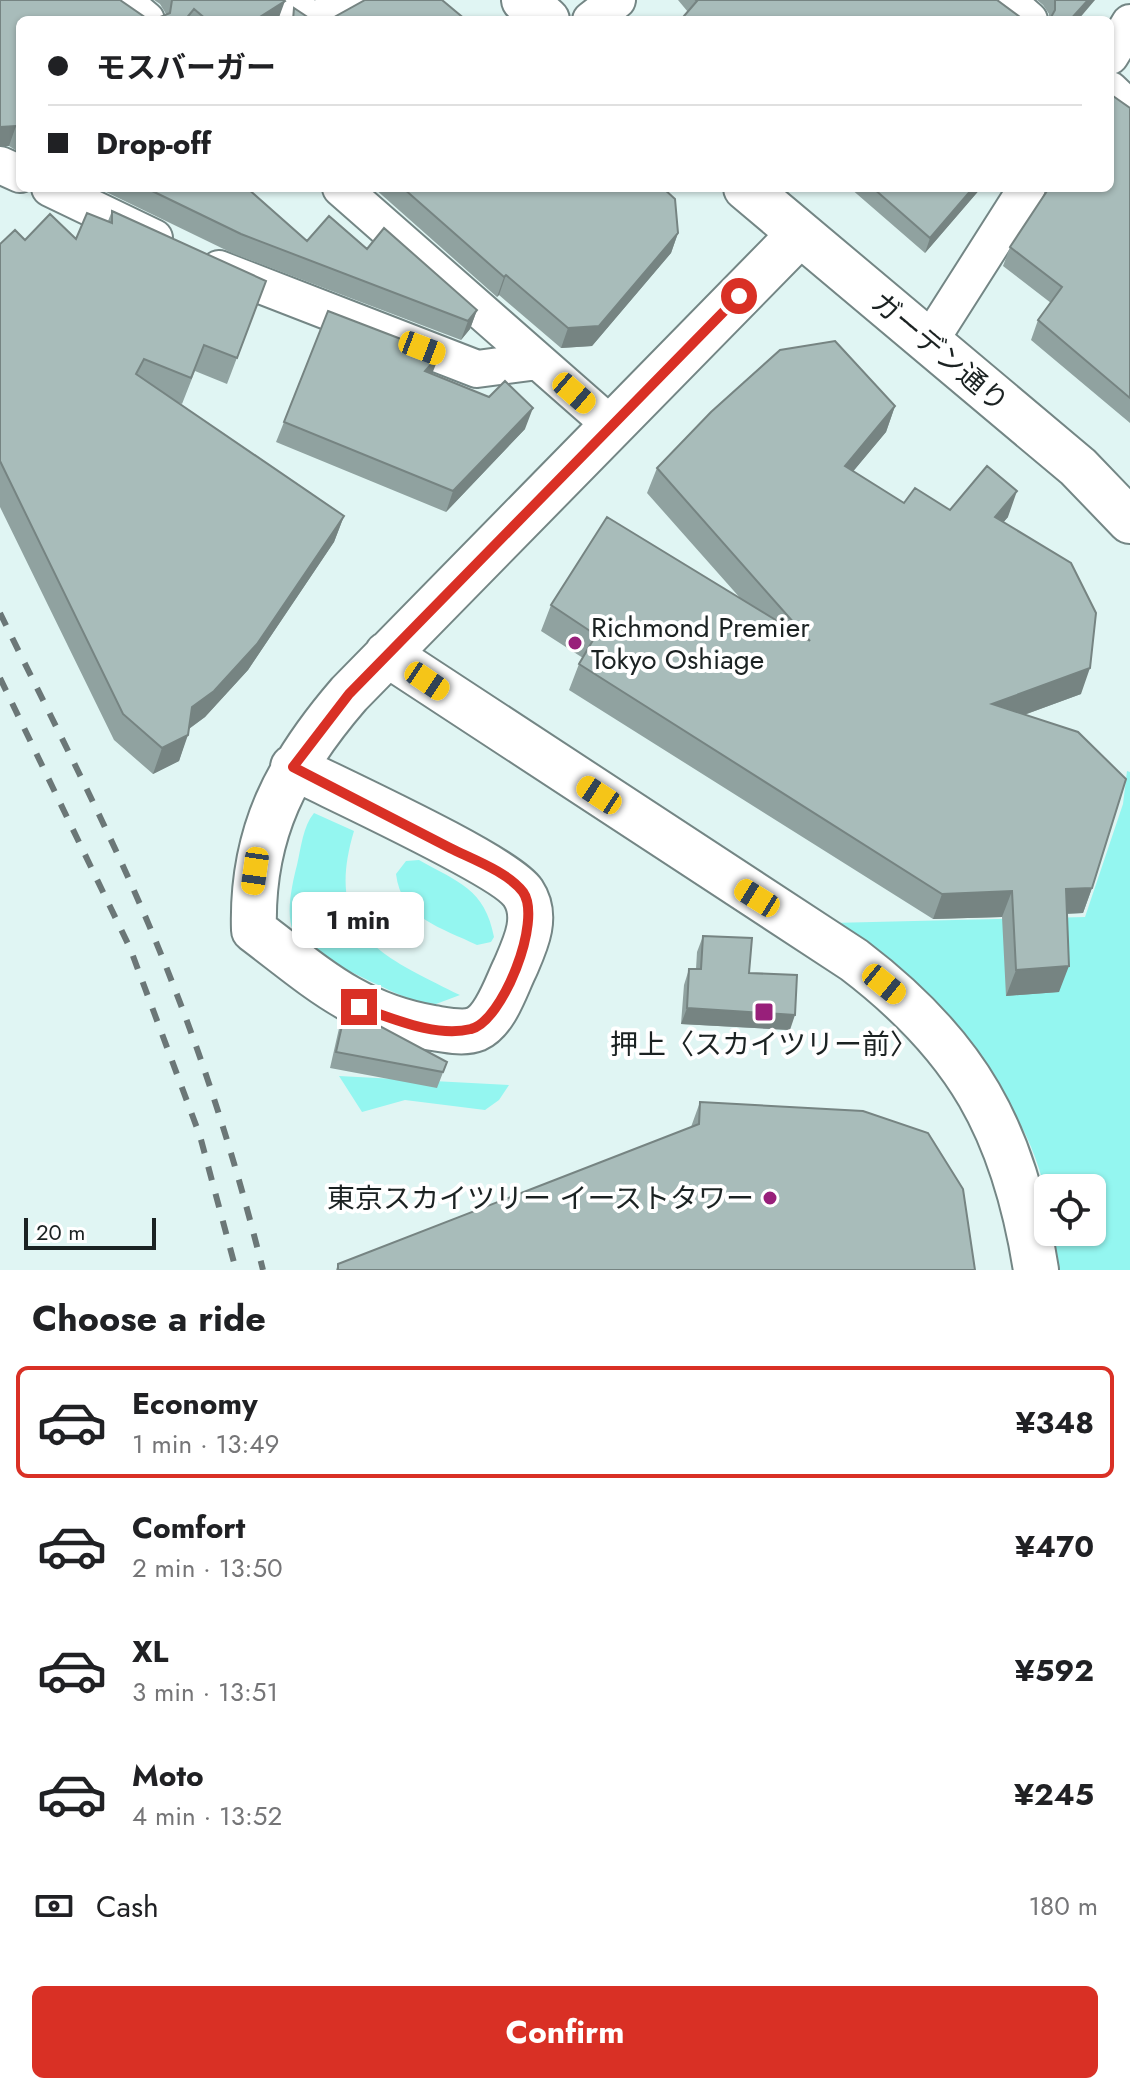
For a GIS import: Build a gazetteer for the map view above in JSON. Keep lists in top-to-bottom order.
{
  "streets": {
    "street": ["ガーデン通り"]
  },
  "places": {
    "other": ["Richmond Premier Tokyo Oshiage", "東京スカイツリー イーストタワー"],
    "transit": ["押上〈スカイツリー前〉"]
  },
  "scale_bar": "20 m",
  "page": {
    "banner": ["モスバーガー", "Drop-off"],
    "bubble": "1 min",
    "scale": "20 m",
    "heading": "Choose a ride",
    "list": [
      {
        "name": "Economy",
        "note": "1 min · 13:49",
        "value": "¥348"
      },
      {
        "name": "Comfort",
        "note": "2 min · 13:50",
        "value": "¥470"
      },
      {
        "name": "XL",
        "note": "3 min · 13:51",
        "value": "¥592"
      },
      {
        "name": "Moto",
        "note": "4 min · 13:52",
        "value": "¥245"
      }
    ],
    "pay": ["Cash", "180 m"],
    "buttons": "Confirm"
  }
}
